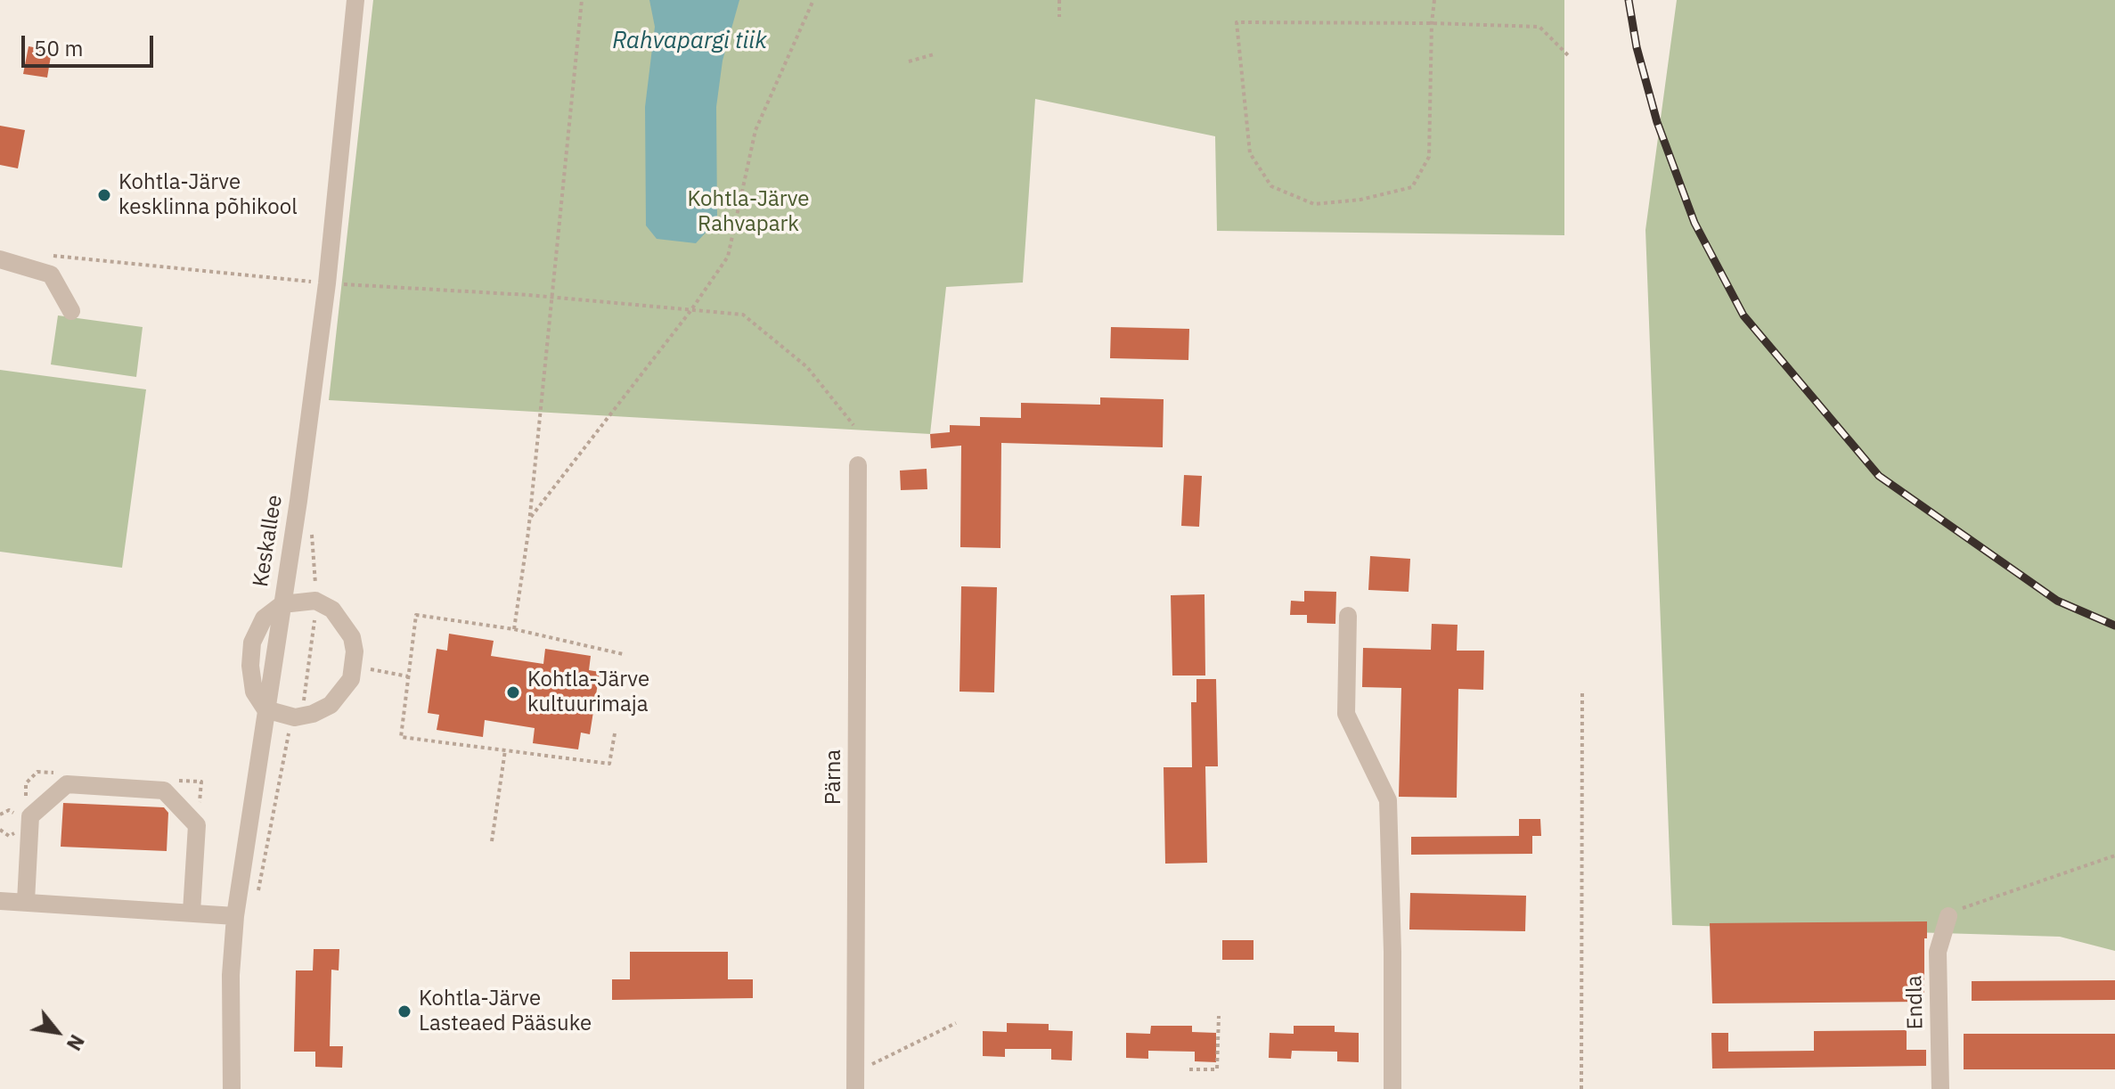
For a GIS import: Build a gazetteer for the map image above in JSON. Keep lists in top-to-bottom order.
{
  "streets": {
    "street": ["Keskallee", "Pärna", "Endla"]
  },
  "water": ["Rahvapargi tiik"],
  "parks": ["Kohtla-Järve Rahvapark"],
  "places": ["Kohtla-Järve kesklinna põhikool", "Kohtla-Järve kultuurimaja", "Kohtla-Järve Lasteaed Pääsuke"],
  "scale_bar": "50 m",
  "north": "bottom right"
}
